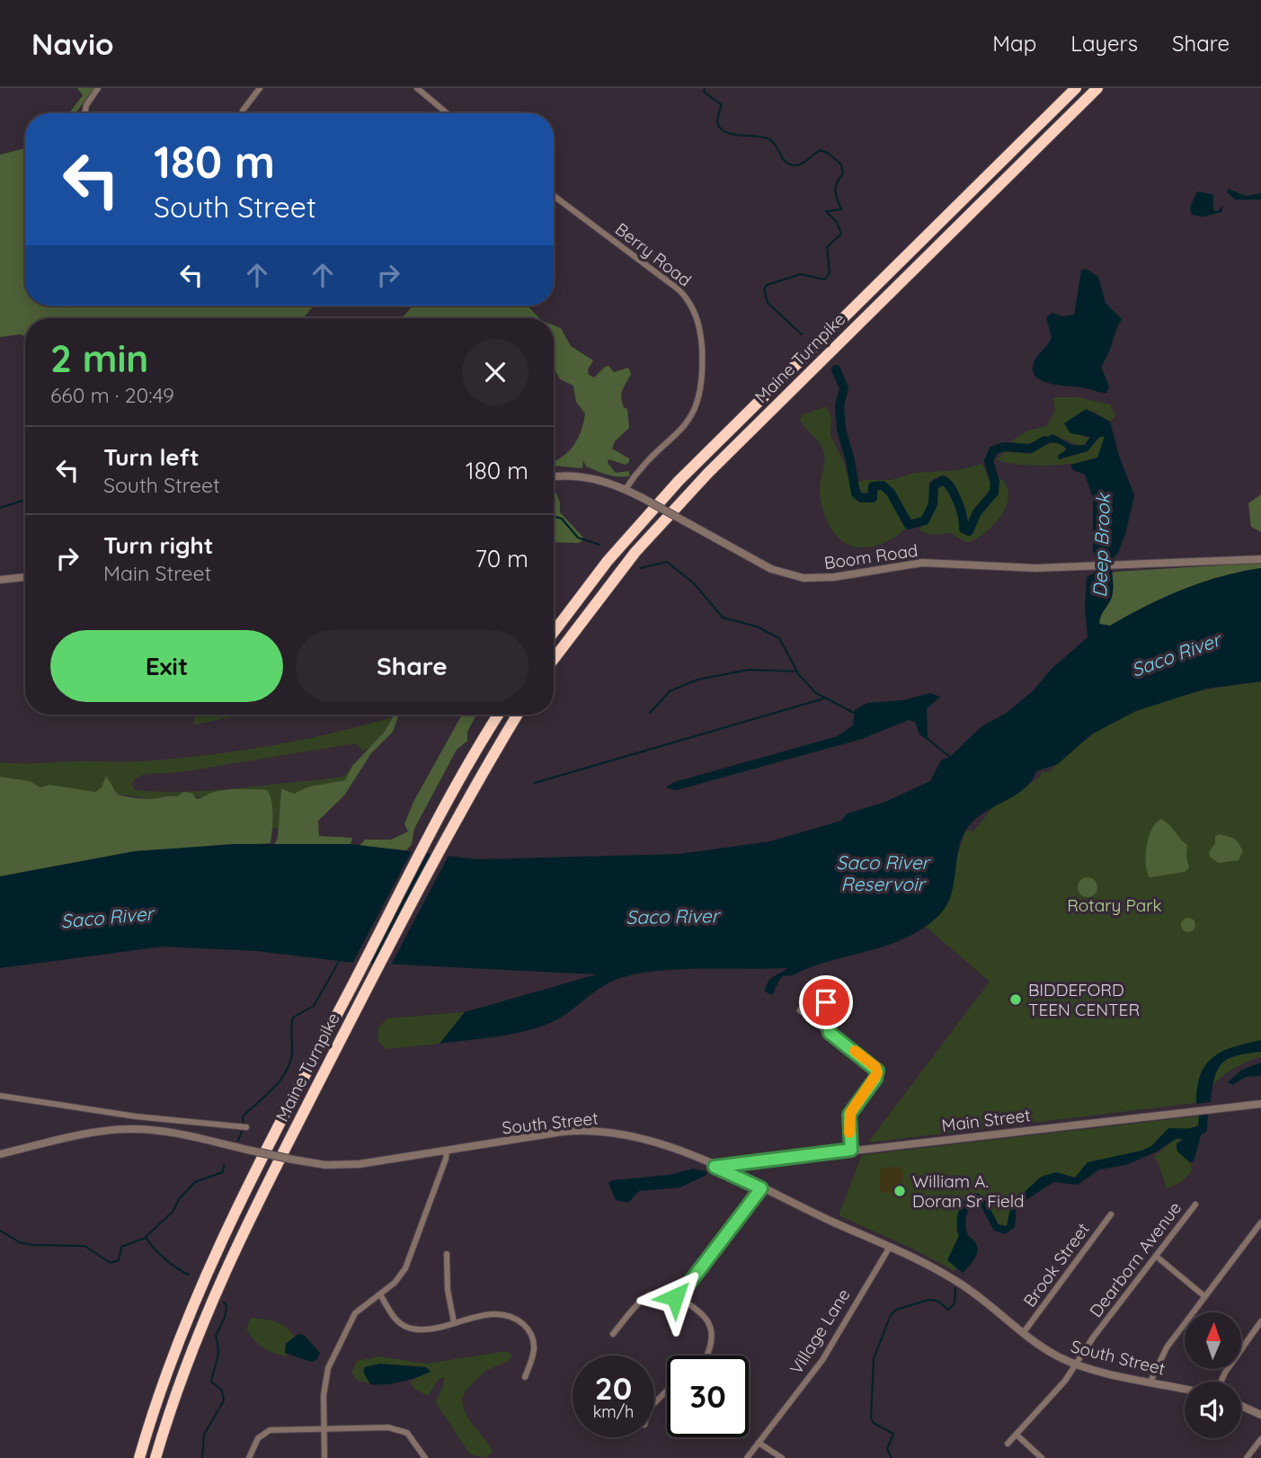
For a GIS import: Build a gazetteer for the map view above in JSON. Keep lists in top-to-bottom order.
{
  "streets": {
    "highway": ["Maine Turnpike"],
    "street": [
      "Berry Road",
      "Boom Road",
      "Main Street",
      "South Street",
      "Dearborn Avenue",
      "Brook Street",
      "Village Lane"
    ]
  },
  "crossings": [
    ["Berry Road", "Boom Road"],
    ["Main Street", "South Street"],
    ["South Street", "Dearborn Avenue"],
    ["South Street", "Brook Street"],
    ["South Street", "Village Lane"]
  ],
  "water": ["Deep Brook", "Saco River", "Saco River Reservoir"],
  "parks": ["Rotary Park"],
  "places": ["BIDDEFORD TEEN CENTER", "William A. Doran Sr Field"],
  "north": "top",
  "page": {
    "header": "Navio",
    "nav": ["Map", "Layers", "Share"],
    "turn": ["180 m", "South Street"],
    "heading": ["2 min", "660 m · 20:49"],
    "list": [
      {
        "name": "Turn left",
        "note": "South Street",
        "value": "180 m"
      },
      {
        "name": "Turn right",
        "note": "Main Street",
        "value": "70 m"
      }
    ],
    "buttons": ["Exit", "Share"],
    "speed": "20 km/h",
    "limit": "30"
  }
}
